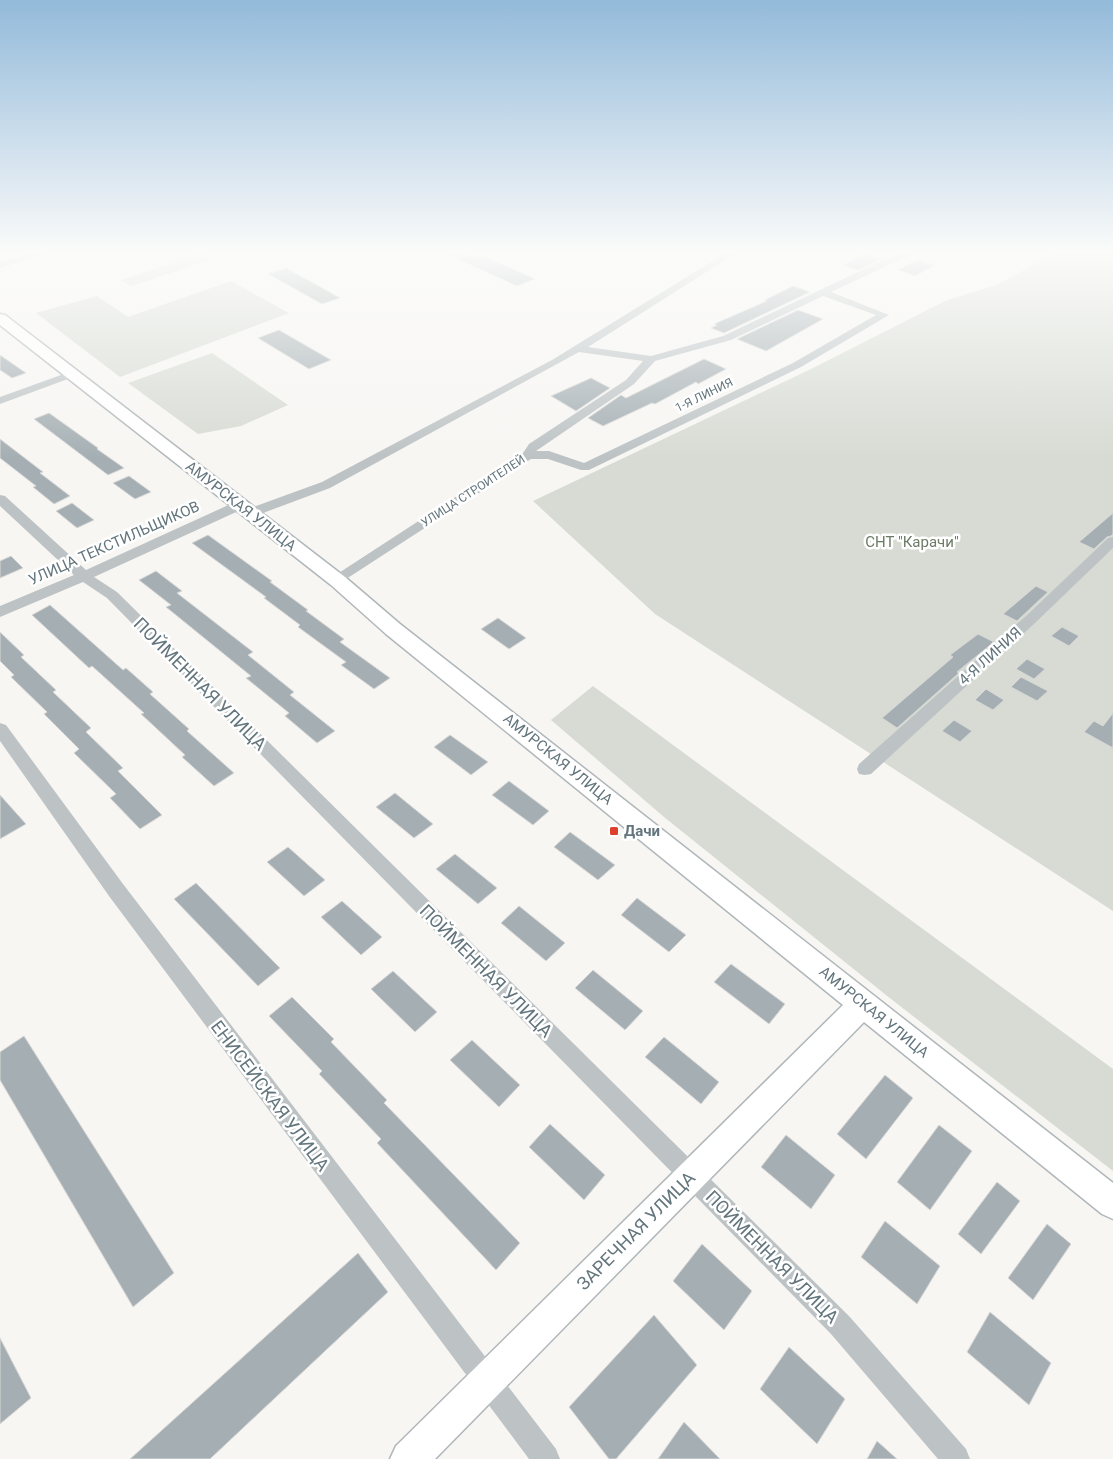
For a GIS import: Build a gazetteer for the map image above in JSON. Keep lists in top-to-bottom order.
{
  "streets": {
    "street": [
      "1-Я ЛИНИЯ",
      "УЛИЦА СТРОИТЕЛЕЙ",
      "АМУРСКАЯ УЛИЦА",
      "УЛИЦА ТЕКСТИЛЬЩИКОВ",
      "4-Я ЛИНИЯ",
      "ПОЙМЕННАЯ УЛИЦА",
      "ЕНИСЕЙСКАЯ УЛИЦА",
      "ЗАРЕЧНАЯ УЛИЦА"
    ]
  },
  "crossings": [
    ["1-Я ЛИНИЯ", "УЛИЦА СТРОИТЕЛЕЙ"],
    ["УЛИЦА СТРОИТЕЛЕЙ", "АМУРСКАЯ УЛИЦА"],
    ["АМУРСКАЯ УЛИЦА", "УЛИЦА ТЕКСТИЛЬЩИКОВ"],
    ["АМУРСКАЯ УЛИЦА", "ЗАРЕЧНАЯ УЛИЦА"],
    ["УЛИЦА ТЕКСТИЛЬЩИКОВ", "ПОЙМЕННАЯ УЛИЦА"],
    ["ПОЙМЕННАЯ УЛИЦА", "ЗАРЕЧНАЯ УЛИЦА"],
    ["ЕНИСЕЙСКАЯ УЛИЦА", "ЗАРЕЧНАЯ УЛИЦА"]
  ],
  "parks": ["СНТ \"Карачи\""],
  "places": {
    "transit": ["Дачи"]
  }
}
